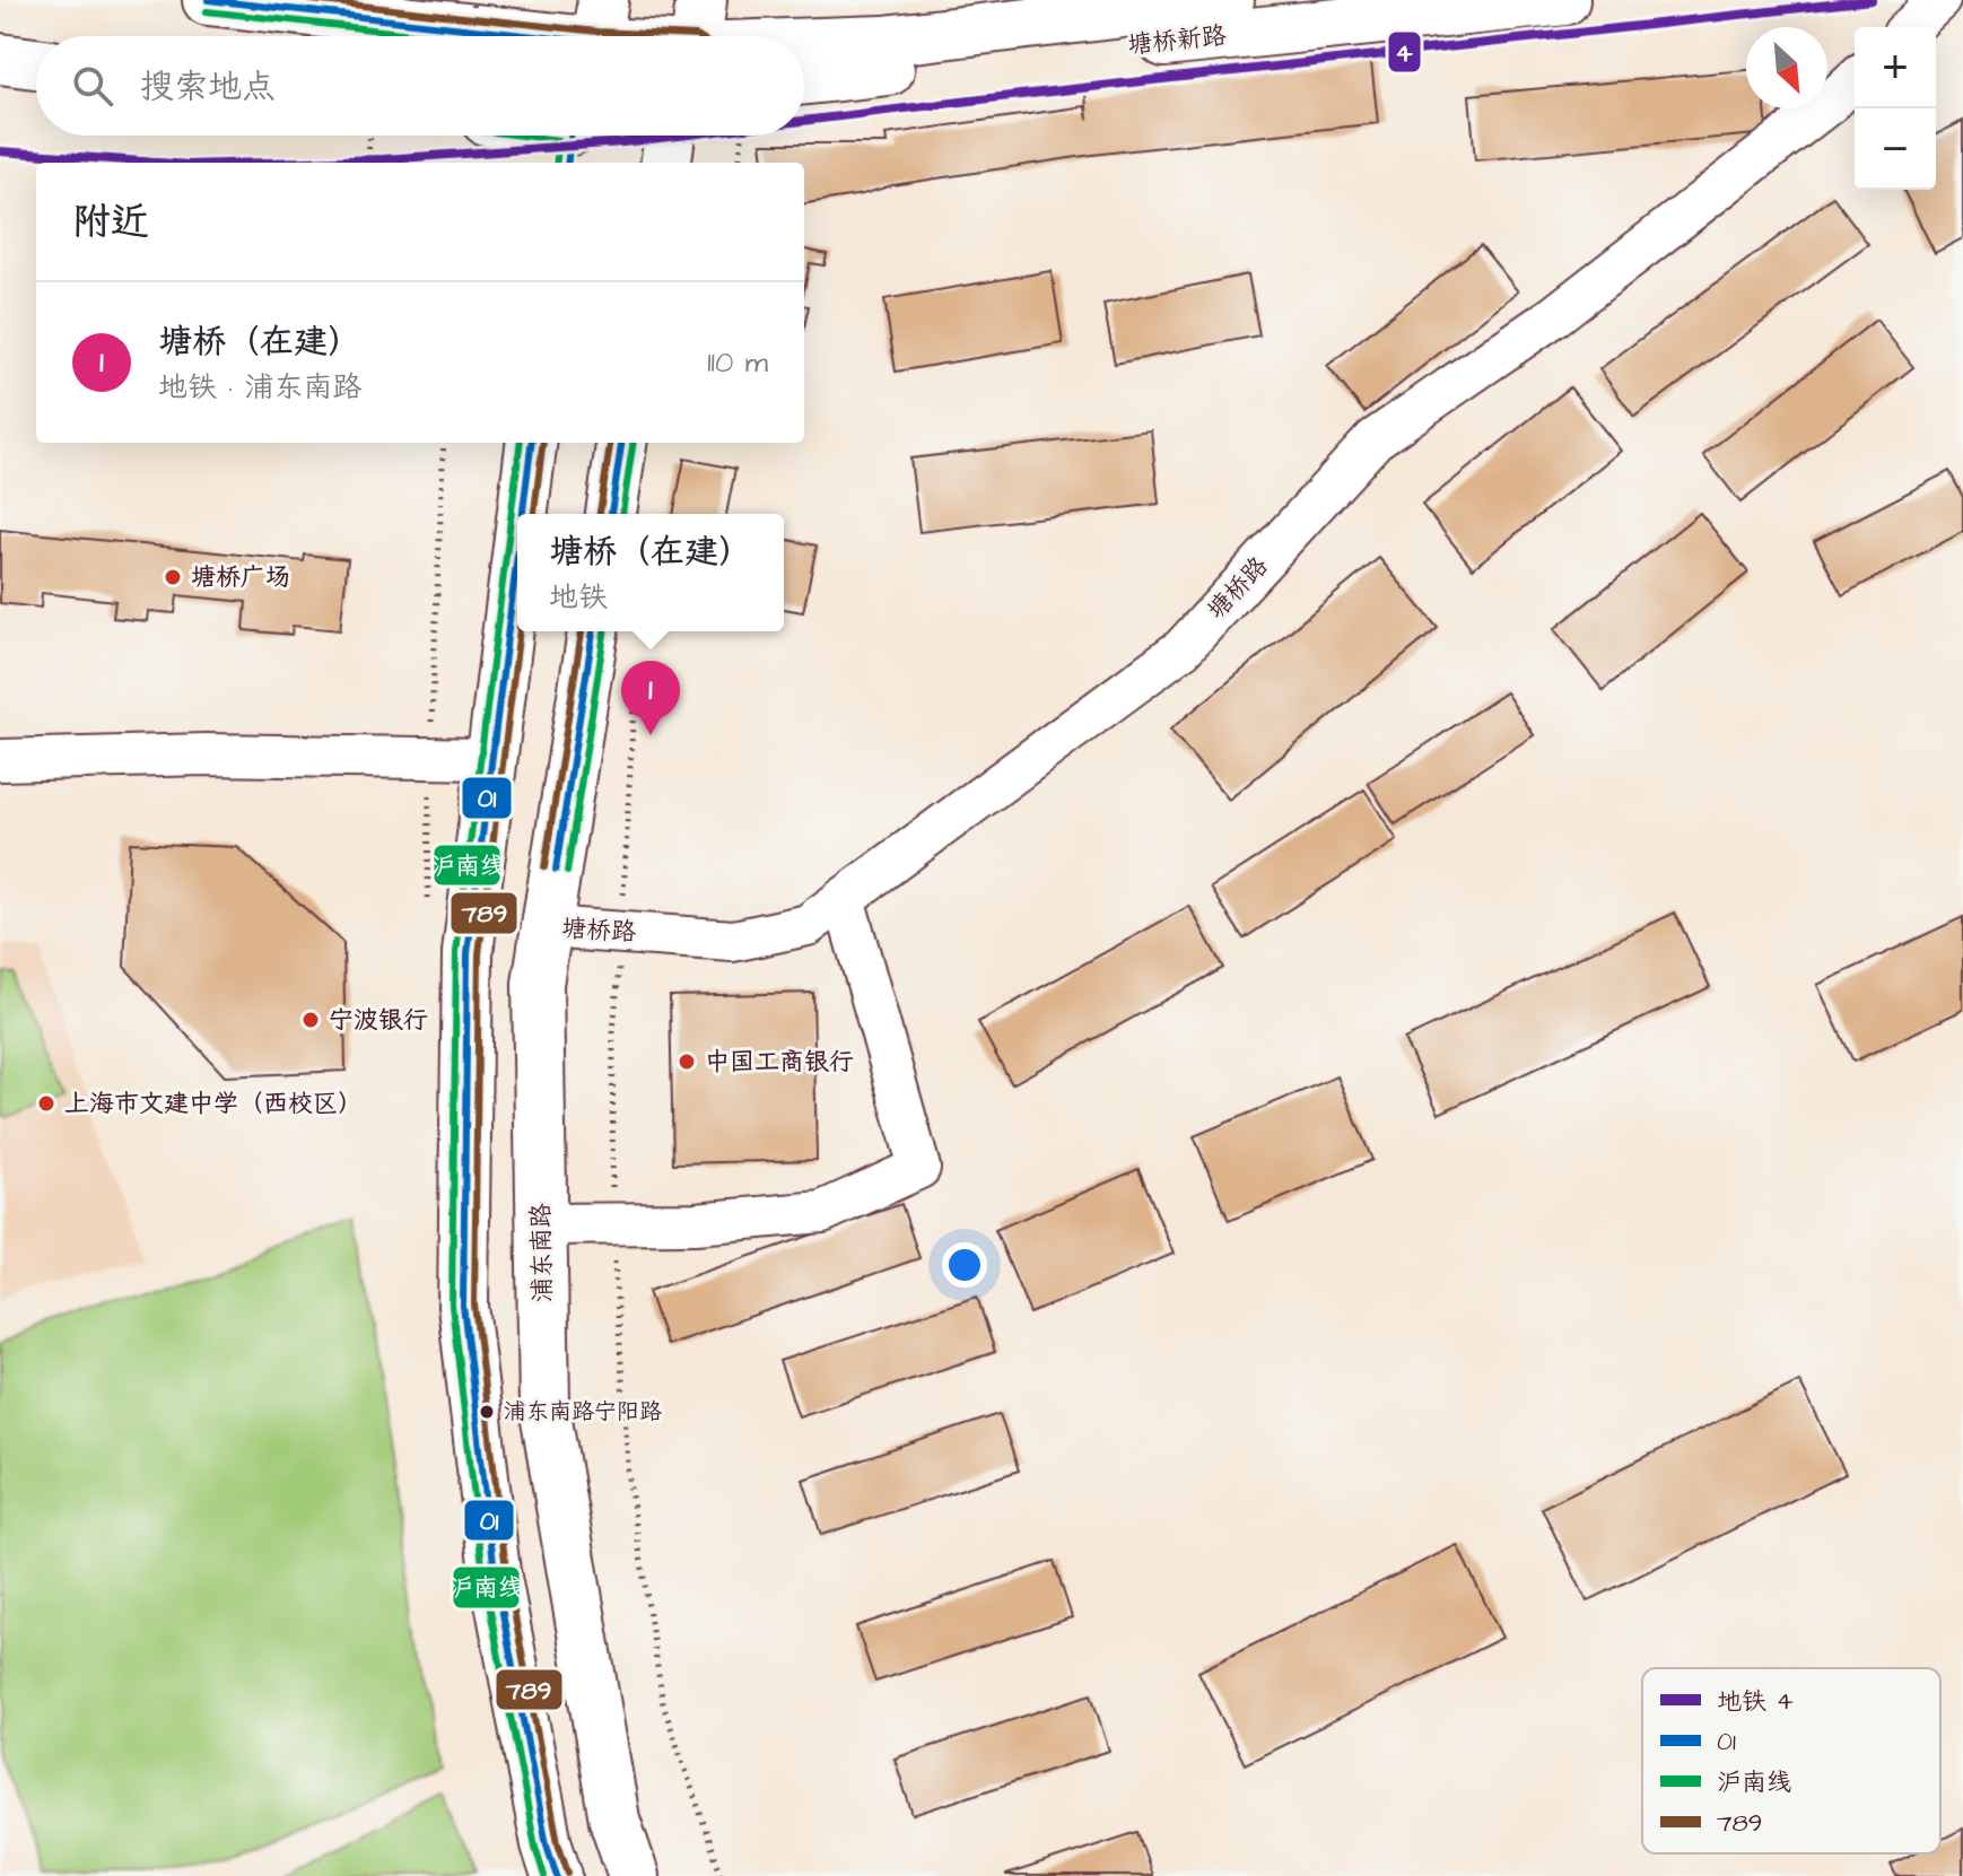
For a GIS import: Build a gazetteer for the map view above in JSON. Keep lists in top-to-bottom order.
{
  "streets": {
    "main road": ["塘桥新路", "浦东南路"],
    "street": ["塘桥路"]
  },
  "crossings": [
    ["塘桥路", "浦东南路"]
  ],
  "places": [
    "塘桥广场",
    "宁波银行",
    "中国工商银行",
    "上海市文建中学（西校区）",
    "浦东南路宁阳路"
  ],
  "lines": [
    "metro line 4",
    "transit line 01",
    "transit line 789",
    "transit line 沪南线"
  ],
  "legend": [
    "地铁 4",
    "01",
    "沪南线",
    "789"
  ],
  "north": "bottom right",
  "page": {
    "map_buttons": ["+", "−"],
    "search": "搜索地点",
    "heading": "附近",
    "list": [
      {
        "mark": "1",
        "name": "塘桥（在建）",
        "note": "地铁 · 浦东南路",
        "value": "110 m"
      }
    ],
    "popup": ["塘桥（在建）", "地铁"],
    "pins": "1"
  }
}
